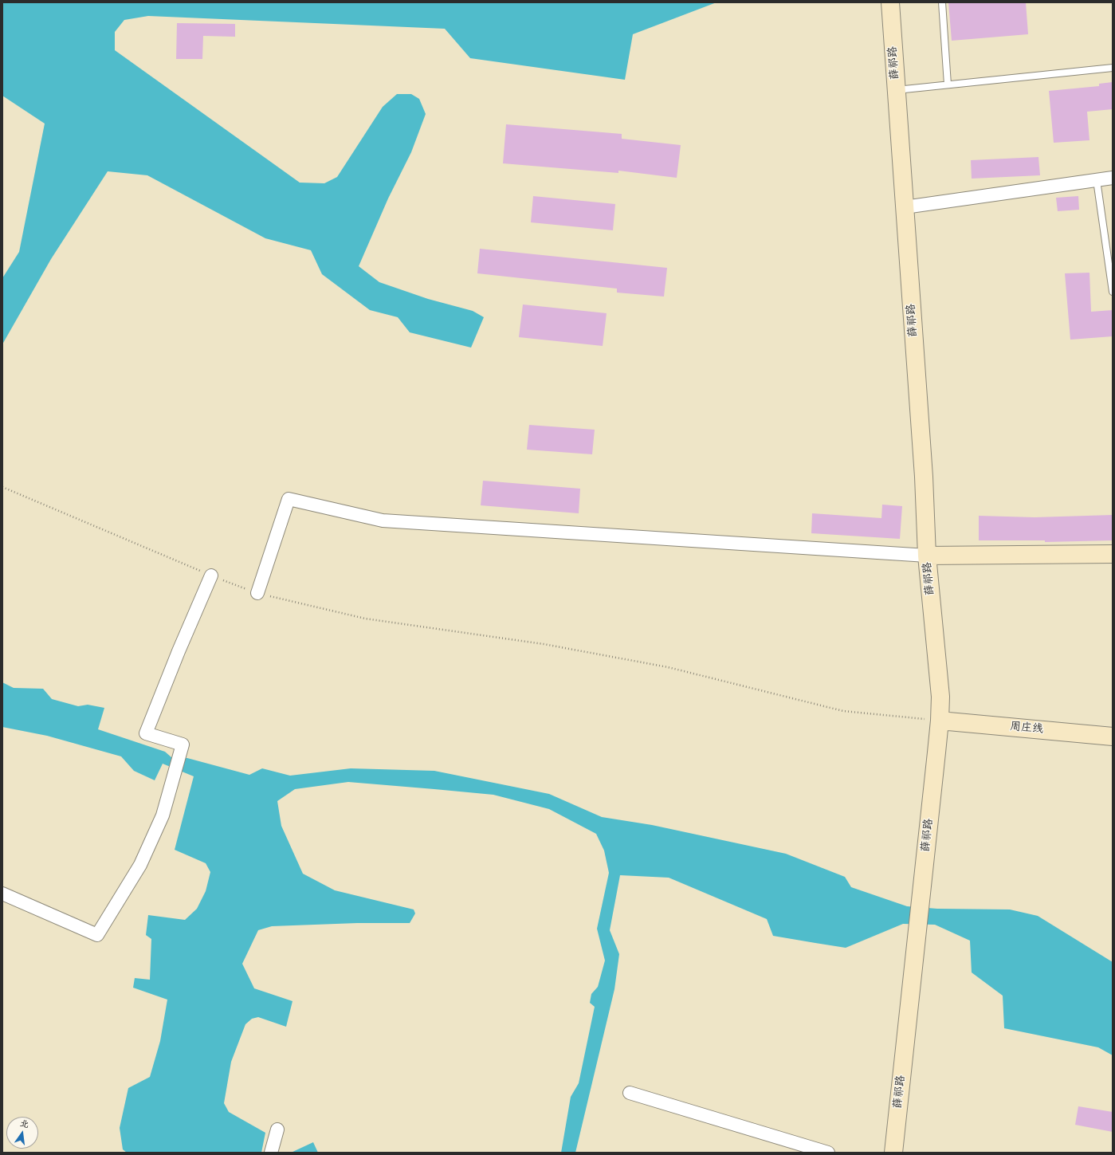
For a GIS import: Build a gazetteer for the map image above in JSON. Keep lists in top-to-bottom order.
{
  "streets": {
    "street": ["薛祁路", "周庄线"]
  },
  "crossings": [
    ["薛祁路", "周庄线"]
  ],
  "north": "top"
}
